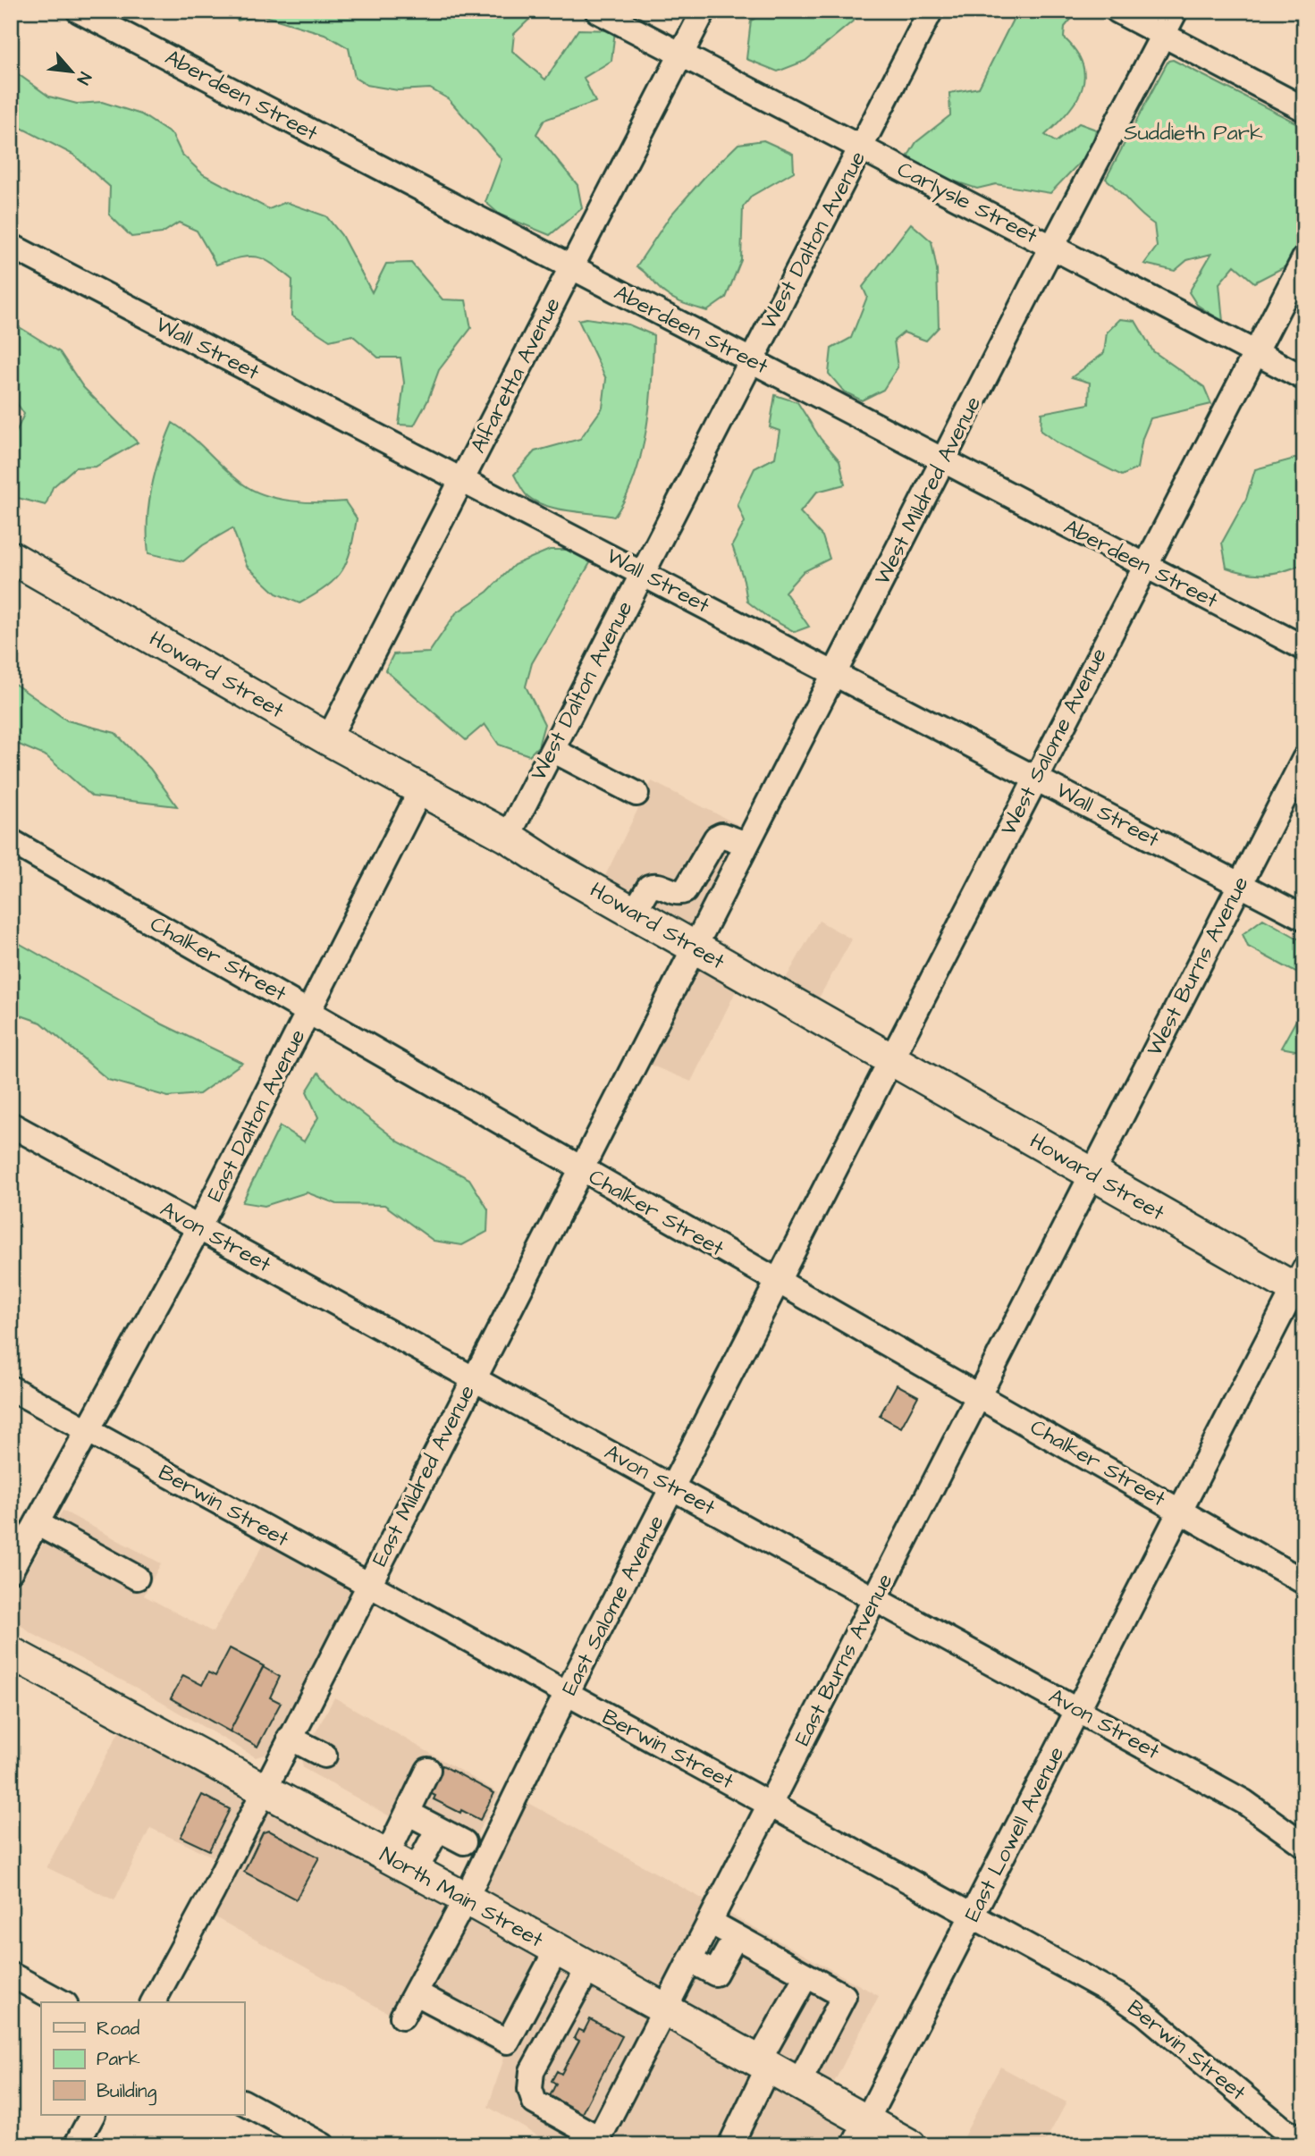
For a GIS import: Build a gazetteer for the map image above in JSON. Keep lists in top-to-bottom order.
{
  "streets": {
    "main road": ["Howard Street", "North Main Street"],
    "street": [
      "Aberdeen Street",
      "Carlysle Street",
      "West Dalton Avenue",
      "Wall Street",
      "Alfaretta Avenue",
      "West Mildred Avenue",
      "West Salome Avenue",
      "Chalker Street",
      "West Burns Avenue",
      "East Dalton Avenue",
      "Avon Street",
      "East Mildred Avenue",
      "Berwin Street",
      "East Salome Avenue",
      "East Burns Avenue",
      "East Lowell Avenue"
    ]
  },
  "crossings": [
    ["Aberdeen Street", "West Dalton Avenue"],
    ["Aberdeen Street", "Alfaretta Avenue"],
    ["Aberdeen Street", "West Mildred Avenue"],
    ["Aberdeen Street", "West Salome Avenue"],
    ["Carlysle Street", "West Dalton Avenue"],
    ["Carlysle Street", "Alfaretta Avenue"],
    ["Carlysle Street", "West Mildred Avenue"],
    ["Carlysle Street", "West Salome Avenue"],
    ["West Dalton Avenue", "Wall Street"],
    ["West Dalton Avenue", "Howard Street"],
    ["Wall Street", "Alfaretta Avenue"],
    ["Wall Street", "West Mildred Avenue"],
    ["Wall Street", "West Salome Avenue"],
    ["Wall Street", "West Burns Avenue"],
    ["Alfaretta Avenue", "Howard Street"],
    ["West Mildred Avenue", "Howard Street"],
    ["West Mildred Avenue", "East Mildred Avenue"],
    ["Howard Street", "West Salome Avenue"],
    ["Howard Street", "West Burns Avenue"],
    ["Howard Street", "East Dalton Avenue"],
    ["Howard Street", "East Mildred Avenue"],
    ["Howard Street", "East Salome Avenue"],
    ["Howard Street", "East Burns Avenue"],
    ["Howard Street", "East Lowell Avenue"],
    ["West Salome Avenue", "East Salome Avenue"],
    ["Chalker Street", "East Dalton Avenue"],
    ["Chalker Street", "East Mildred Avenue"],
    ["Chalker Street", "East Salome Avenue"],
    ["Chalker Street", "East Burns Avenue"],
    ["Chalker Street", "East Lowell Avenue"],
    ["West Burns Avenue", "East Burns Avenue"],
    ["East Dalton Avenue", "Avon Street"],
    ["East Dalton Avenue", "Berwin Street"],
    ["Avon Street", "East Mildred Avenue"],
    ["Avon Street", "East Salome Avenue"],
    ["Avon Street", "East Burns Avenue"],
    ["Avon Street", "East Lowell Avenue"],
    ["East Mildred Avenue", "Berwin Street"],
    ["East Mildred Avenue", "North Main Street"],
    ["Berwin Street", "East Salome Avenue"],
    ["Berwin Street", "East Burns Avenue"],
    ["Berwin Street", "East Lowell Avenue"],
    ["East Salome Avenue", "North Main Street"],
    ["East Burns Avenue", "North Main Street"],
    ["East Lowell Avenue", "North Main Street"]
  ],
  "parks": ["Suddieth Park"],
  "legend": ["Road", "Park", "Building"],
  "north": "bottom right"
}
